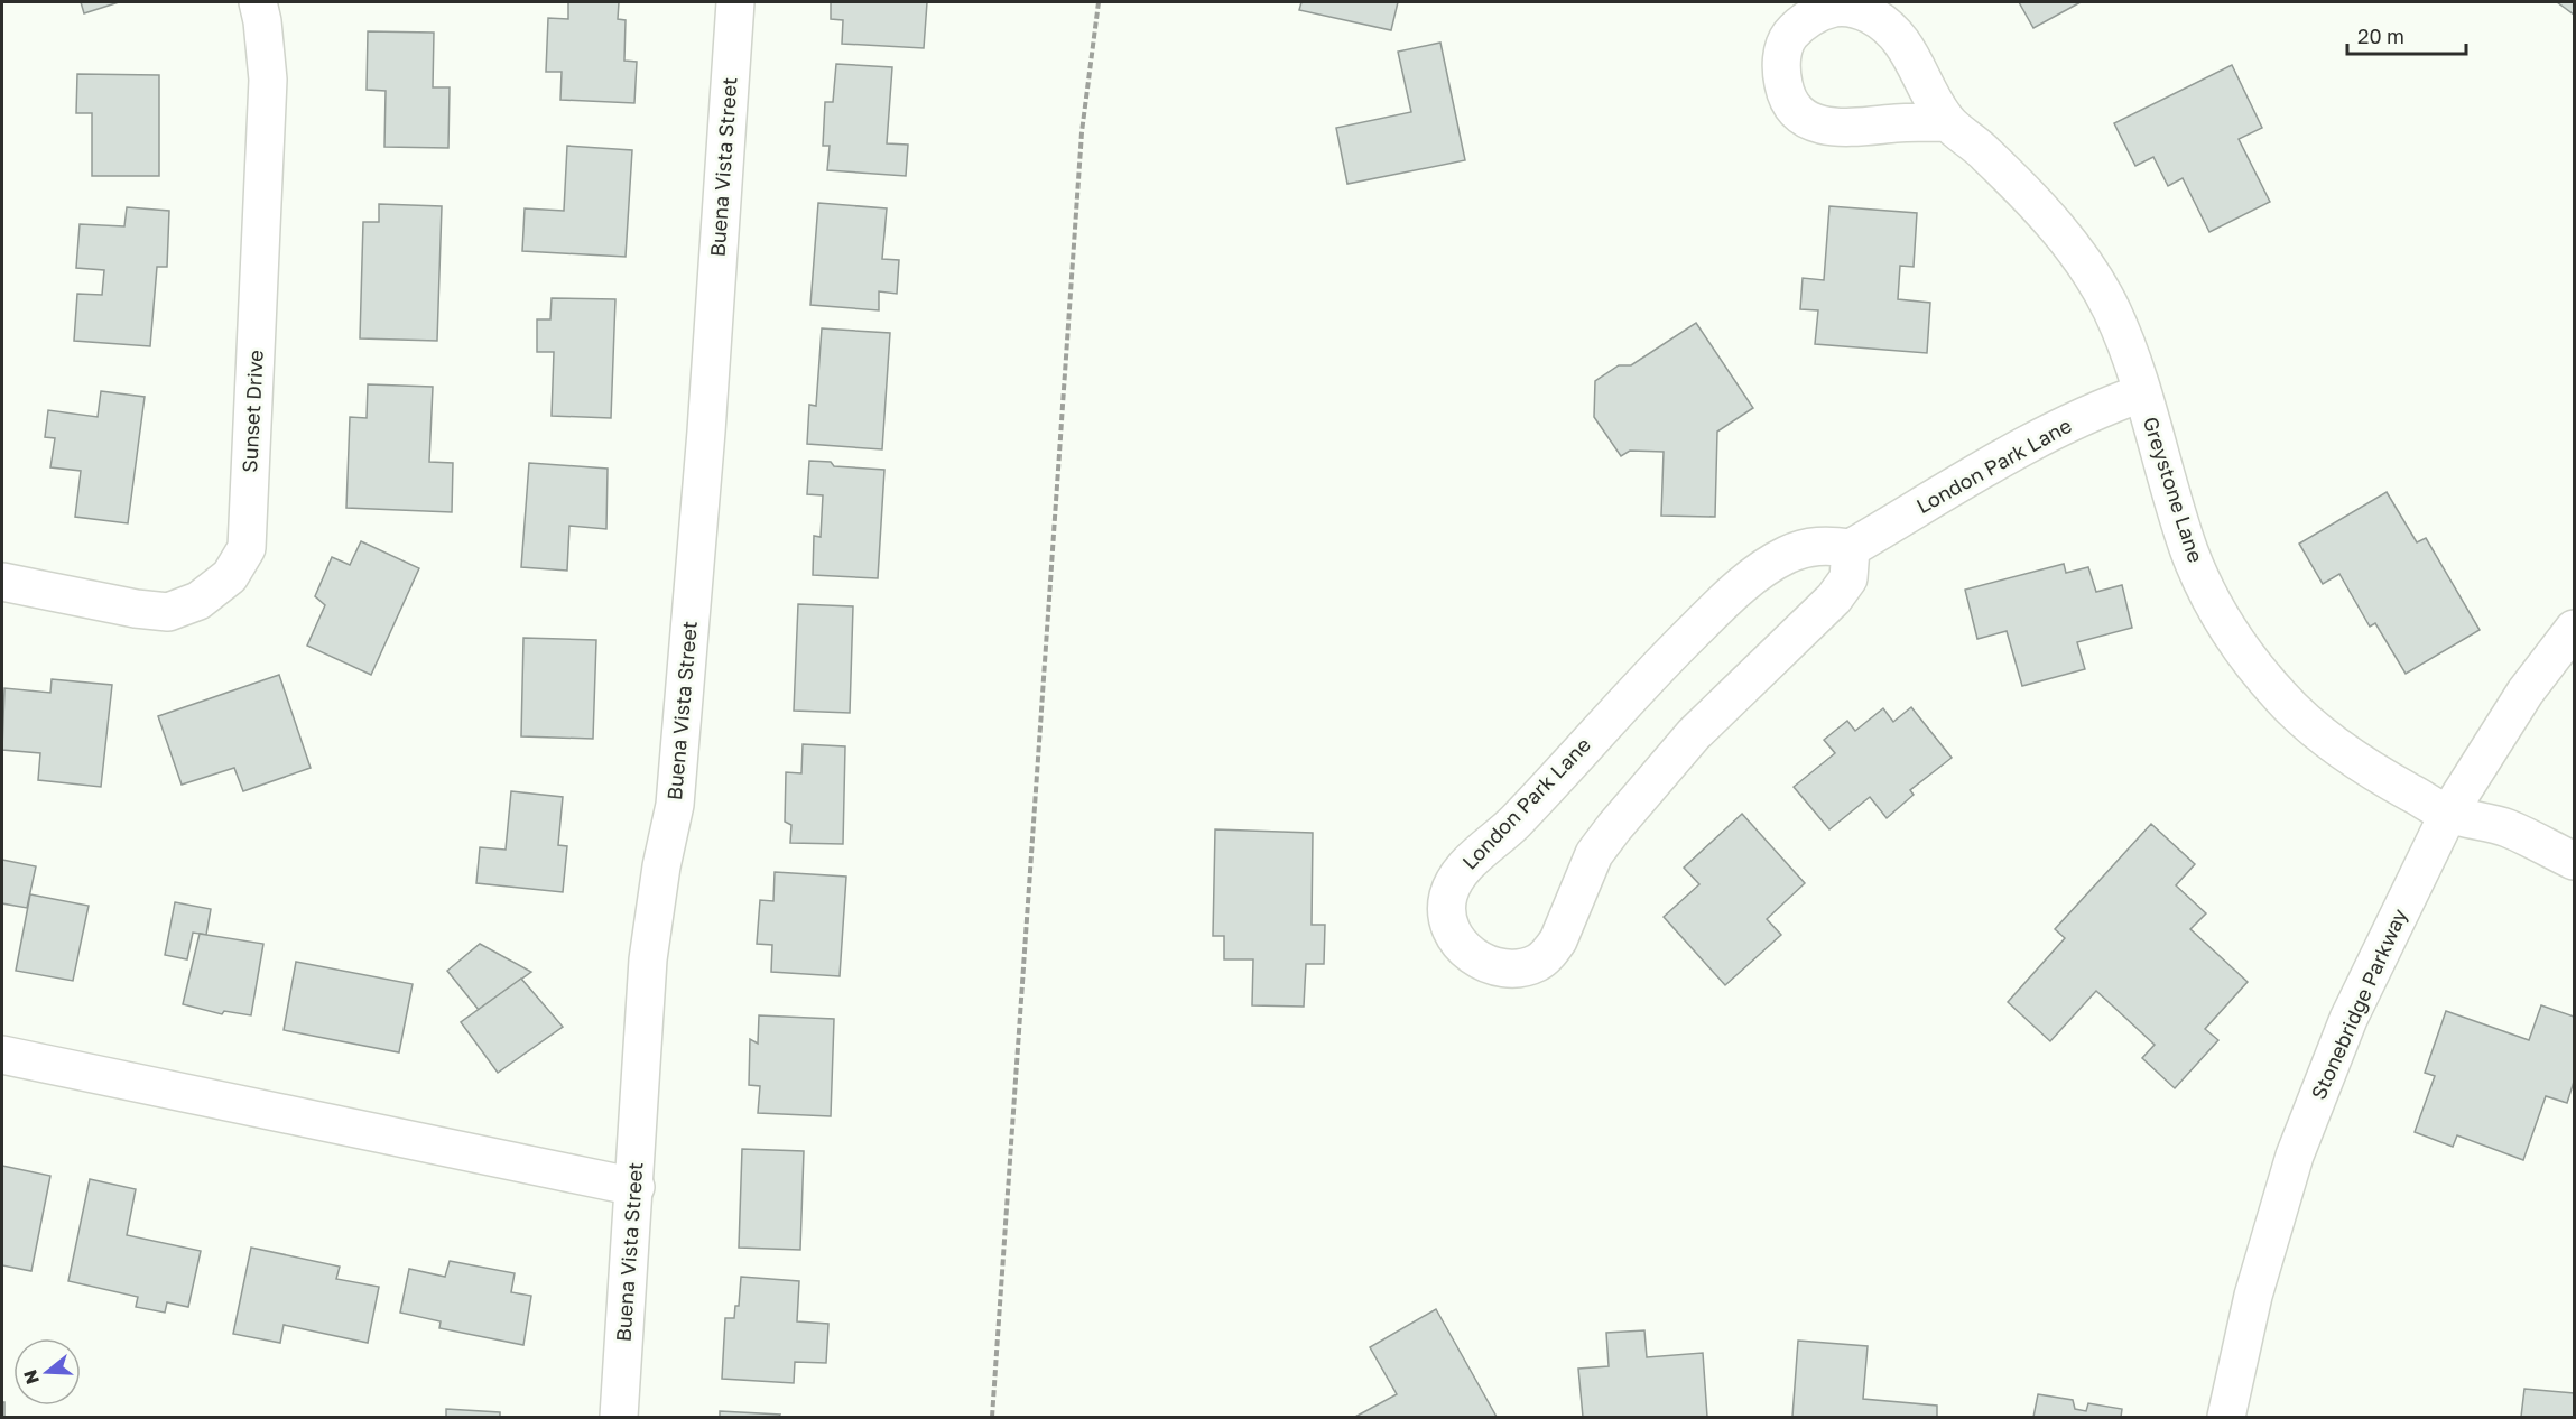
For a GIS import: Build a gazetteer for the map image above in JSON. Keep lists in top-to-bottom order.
{
  "streets": {
    "street": [
      "Buena Vista Street",
      "Sunset Drive",
      "London Park Lane",
      "Greystone Lane",
      "Stonebridge Parkway"
    ]
  },
  "crossings": [
    ["London Park Lane", "Greystone Lane"],
    ["Greystone Lane", "Stonebridge Parkway"]
  ],
  "scale_bar": "20 m",
  "north": "left"
}
